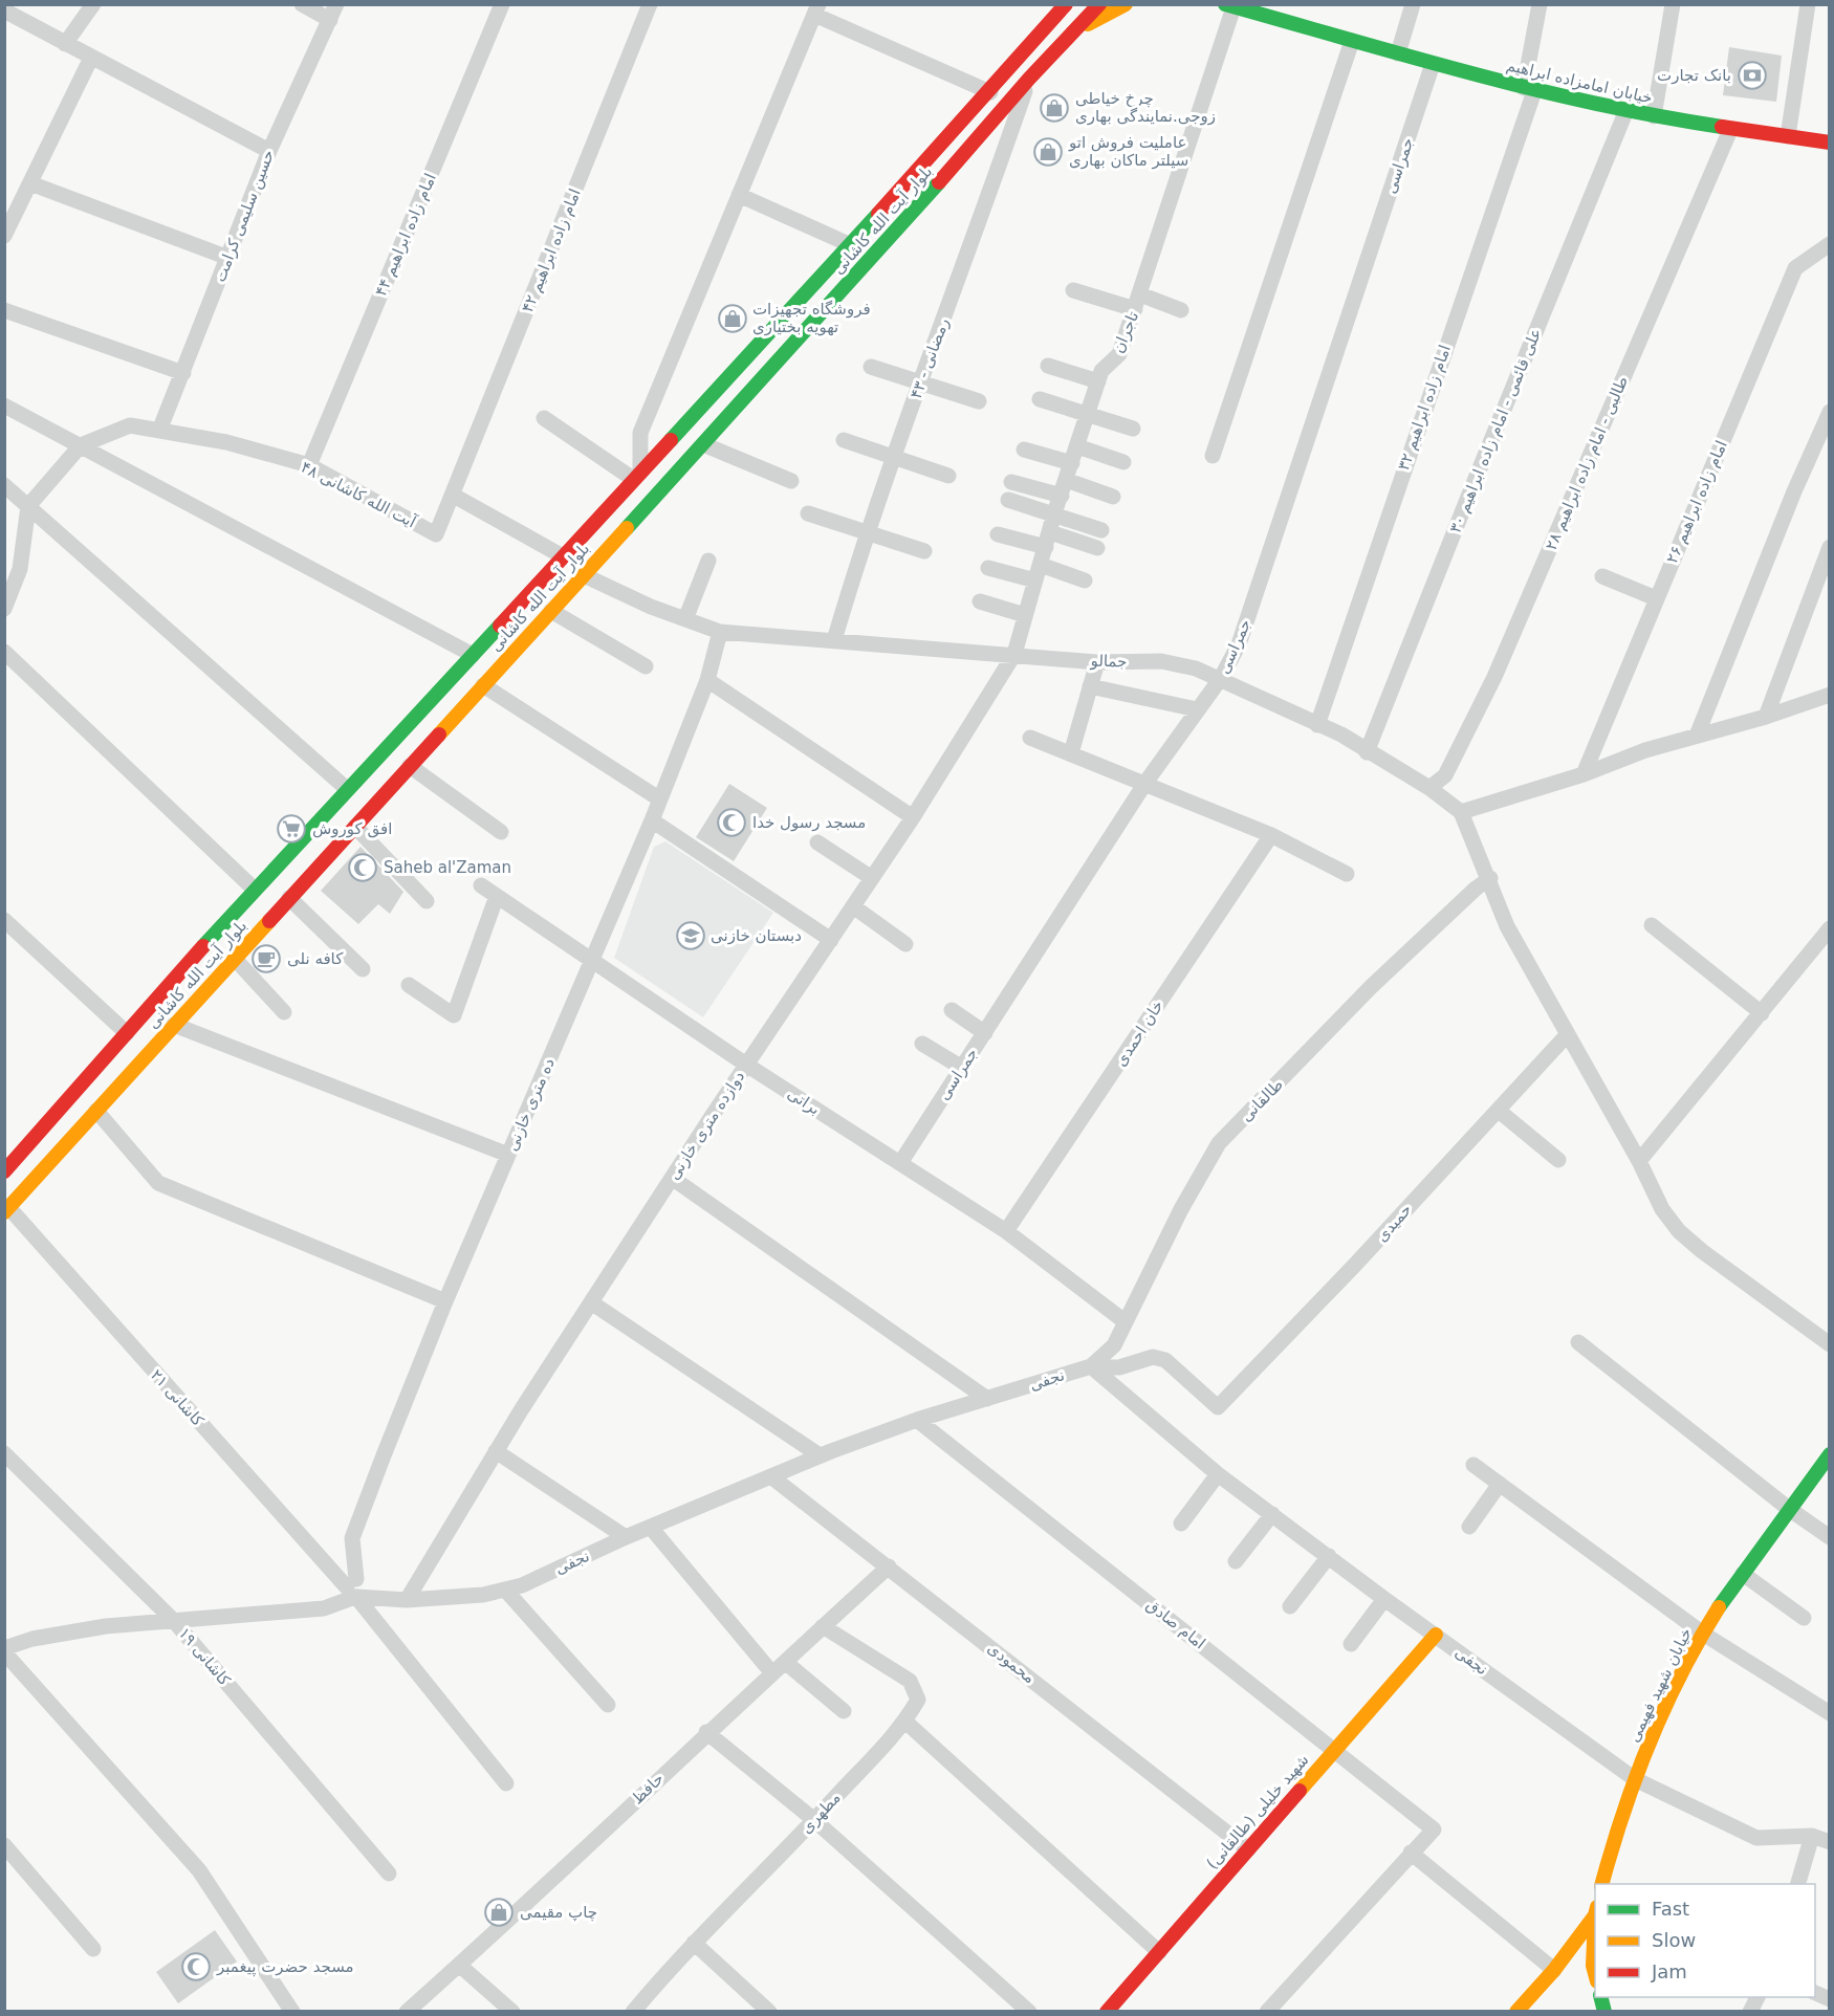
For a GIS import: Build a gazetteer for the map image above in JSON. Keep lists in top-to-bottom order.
{
  "streets": {
    "main road": [
      "خیابان امامزاده ابراهیم",
      "بلوار آیت الله کاشانی",
      "خیابان شهید فهیمی",
      "شهید خلیلی (طالقانی)"
    ],
    "street": [
      "جمراسی",
      "حسین سلیمی کرامت",
      "امام زاده ابراهیم ۴۴",
      "امام زاده ابراهیم ۴۲",
      "تاجران",
      "رمضانی - ۴۳",
      "امام زاده ابراهیم ۳۲",
      "علی قائمی - امام زاده ابراهیم ۳۰",
      "طالبی - امام زاده ابراهیم ۲۸",
      "آیت الله کاشانی ۴۸",
      "امام زاده ابراهیم ۲۶",
      "جمالو",
      "خان احمدی",
      "طالقانی",
      "براتی",
      "ده متری خازنی",
      "دوازده متری خازنی",
      "حمیدی",
      "نجفی",
      "کاشانی ۲۱",
      "امام صادق",
      "کاشانی ۱۹",
      "محمودی",
      "حافظ",
      "مطهری"
    ]
  },
  "crossings": [
    ["خیابان امامزاده ابراهیم", "جمراسی"],
    ["خیابان امامزاده ابراهیم", "امام زاده ابراهیم ۳۲"],
    ["خیابان امامزاده ابراهیم", "علی قائمی - امام زاده ابراهیم ۳۰"],
    ["خیابان امامزاده ابراهیم", "طالبی - امام زاده ابراهیم ۲۸"],
    ["جمراسی", "جمالو"],
    ["جمراسی", "براتی"],
    ["حسین سلیمی کرامت", "آیت الله کاشانی ۴۸"],
    ["بلوار آیت الله کاشانی", "رمضانی - ۴۳"],
    ["بلوار آیت الله کاشانی", "جمالو"],
    ["بلوار آیت الله کاشانی", "کاشانی ۲۱"],
    ["امام زاده ابراهیم ۴۴", "آیت الله کاشانی ۴۸"],
    ["امام زاده ابراهیم ۴۲", "آیت الله کاشانی ۴۸"],
    ["تاجران", "جمالو"],
    ["تاجران", "دوازده متری خازنی"],
    ["رمضانی - ۴۳", "جمالو"],
    ["امام زاده ابراهیم ۳۲", "جمالو"],
    ["علی قائمی - امام زاده ابراهیم ۳۰", "جمالو"],
    ["طالبی - امام زاده ابراهیم ۲۸", "جمالو"],
    ["جمالو", "ده متری خازنی"],
    ["جمالو", "دوازده متری خازنی"],
    ["خان احمدی", "براتی"],
    ["طالقانی", "براتی"],
    ["طالقانی", "حمیدی"],
    ["طالقانی", "نجفی"],
    ["براتی", "ده متری خازنی"],
    ["براتی", "دوازده متری خازنی"],
    ["ده متری خازنی", "نجفی"],
    ["ده متری خازنی", "کاشانی ۲۱"],
    ["دوازده متری خازنی", "نجفی"],
    ["حمیدی", "نجفی"],
    ["نجفی", "کاشانی ۲۱"],
    ["نجفی", "امام صادق"],
    ["نجفی", "محمودی"],
    ["نجفی", "خیابان شهید فهیمی"],
    ["نجفی", "شهید خلیلی (طالقانی)"],
    ["امام صادق", "شهید خلیلی (طالقانی)"],
    ["محمودی", "حافظ"],
    ["محمودی", "شهید خلیلی (طالقانی)"],
    ["حافظ", "مطهری"]
  ],
  "places": {
    "bank": ["بانک تجارت"],
    "shop": [
      "چرخ خیاطی زوجی.نمایندگی بهاری",
      "عاملیت فروش اتو سیلتر ماکان بهاری",
      "فروشگاه تجهیزات تهویه بختیاری",
      "چاپ مقیمی"
    ],
    "mosque": ["مسجد رسول خدا", "Saheb al'Zaman", "مسجد حضرت پیغمبر"],
    "supermarket": ["افق کوروش"],
    "school or university": ["دبستان خازنی"],
    "cafe": ["کافه نلی"]
  },
  "legend": ["Fast", "Slow", "Jam"]
}
